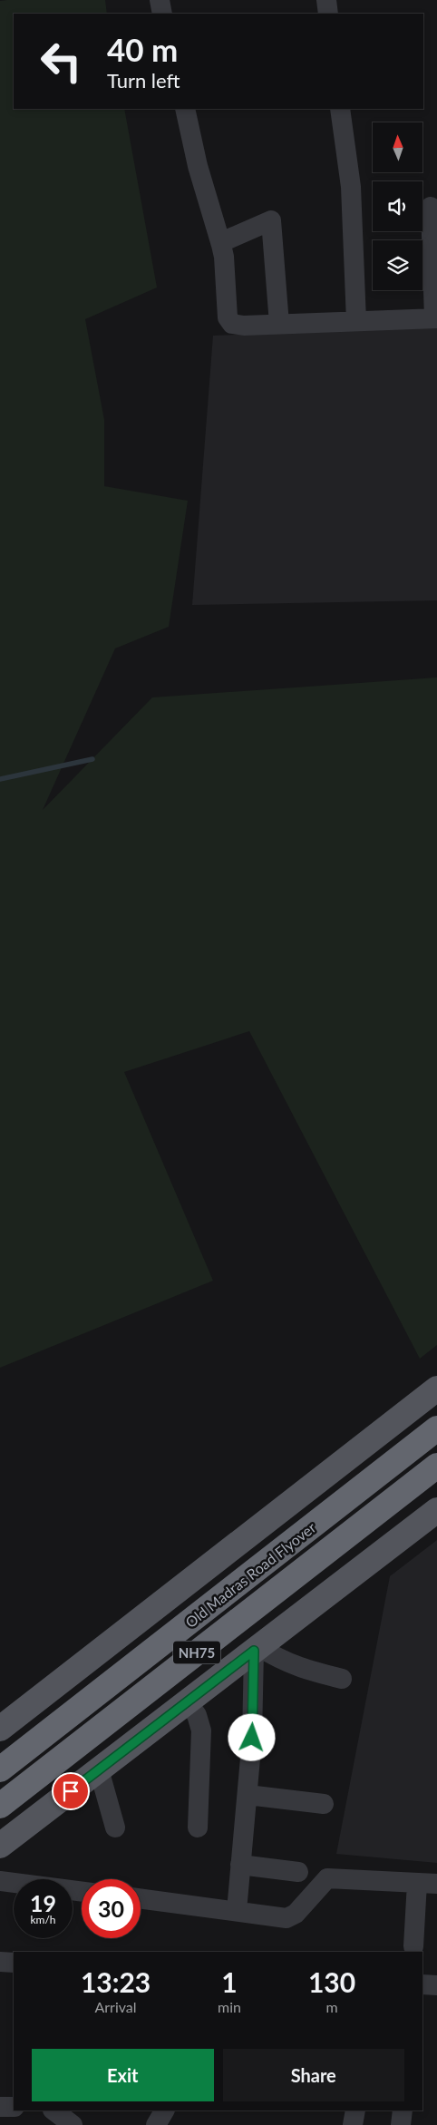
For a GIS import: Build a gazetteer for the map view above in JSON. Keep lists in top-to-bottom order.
{
  "streets": {
    "highway": ["Old Madras Road Flyover", "NH75"]
  },
  "north": "top",
  "page": {
    "turn": ["40 m", "Turn left"],
    "speed": "19 km/h",
    "limit": "30",
    "eta": [
      "13:23",
      "Arrival",
      "1",
      "min",
      "130",
      "m"
    ],
    "buttons": ["Exit", "Share"]
  }
}
